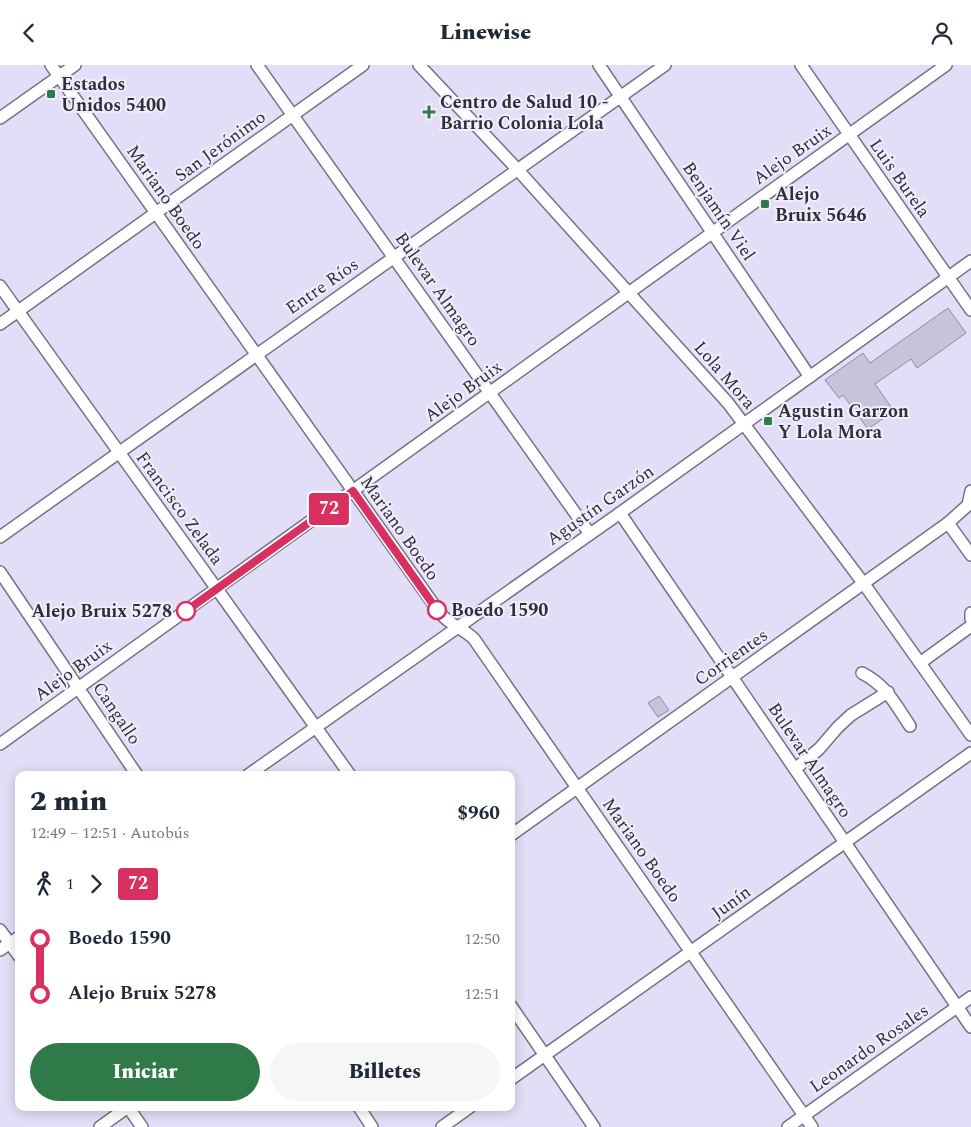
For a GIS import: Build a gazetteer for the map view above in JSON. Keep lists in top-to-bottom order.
{
  "streets": {
    "street": [
      "San Jerónimo",
      "Alejo Bruix",
      "Luis Burela",
      "Mariano Boedo",
      "Benjamín Viel",
      "Entre Ríos",
      "Bulevar Almagro",
      "Lola Mora",
      "Agustín Garzón",
      "Francisco Zelada",
      "Corrientes",
      "Cangallo",
      "Junín",
      "Leonardo Rosales"
    ]
  },
  "crossings": [
    ["San Jerónimo", "Mariano Boedo"],
    ["San Jerónimo", "Bulevar Almagro"],
    ["San Jerónimo", "Francisco Zelada"],
    ["Alejo Bruix", "Luis Burela"],
    ["Alejo Bruix", "Mariano Boedo"],
    ["Alejo Bruix", "Benjamín Viel"],
    ["Alejo Bruix", "Bulevar Almagro"],
    ["Alejo Bruix", "Lola Mora"],
    ["Alejo Bruix", "Francisco Zelada"],
    ["Alejo Bruix", "Cangallo"],
    ["Luis Burela", "Agustín Garzón"],
    ["Mariano Boedo", "Entre Ríos"],
    ["Mariano Boedo", "Agustín Garzón"],
    ["Mariano Boedo", "Corrientes"],
    ["Mariano Boedo", "Junín"],
    ["Mariano Boedo", "Leonardo Rosales"],
    ["Benjamín Viel", "Entre Ríos"],
    ["Benjamín Viel", "Agustín Garzón"],
    ["Entre Ríos", "Bulevar Almagro"],
    ["Entre Ríos", "Lola Mora"],
    ["Entre Ríos", "Francisco Zelada"],
    ["Bulevar Almagro", "Agustín Garzón"],
    ["Bulevar Almagro", "Corrientes"],
    ["Bulevar Almagro", "Junín"],
    ["Bulevar Almagro", "Leonardo Rosales"],
    ["Lola Mora", "Agustín Garzón"],
    ["Lola Mora", "Corrientes"],
    ["Agustín Garzón", "Francisco Zelada"]
  ],
  "places": {
    "transit": ["Estados Unidos 5400", "Alejo Bruix 5646", "Agustin Garzon Y Lola Mora"],
    "health": ["Centro de Salud 10 - Barrio Colonia Lola"],
    "other": ["Boedo 1590", "Alejo Bruix 5278"]
  },
  "lines": ["bus line 72"],
  "page": {
    "header": "Linewise",
    "on_map": "72",
    "heading": ["2 min", "12:49 – 12:51 · Autobús", "$960"],
    "legs": ["1", "72"],
    "list": [
      {
        "name": "Boedo 1590",
        "value": "12:50"
      },
      {
        "name": "Alejo Bruix 5278",
        "value": "12:51"
      }
    ],
    "buttons": ["Iniciar", "Billetes"]
  }
}
